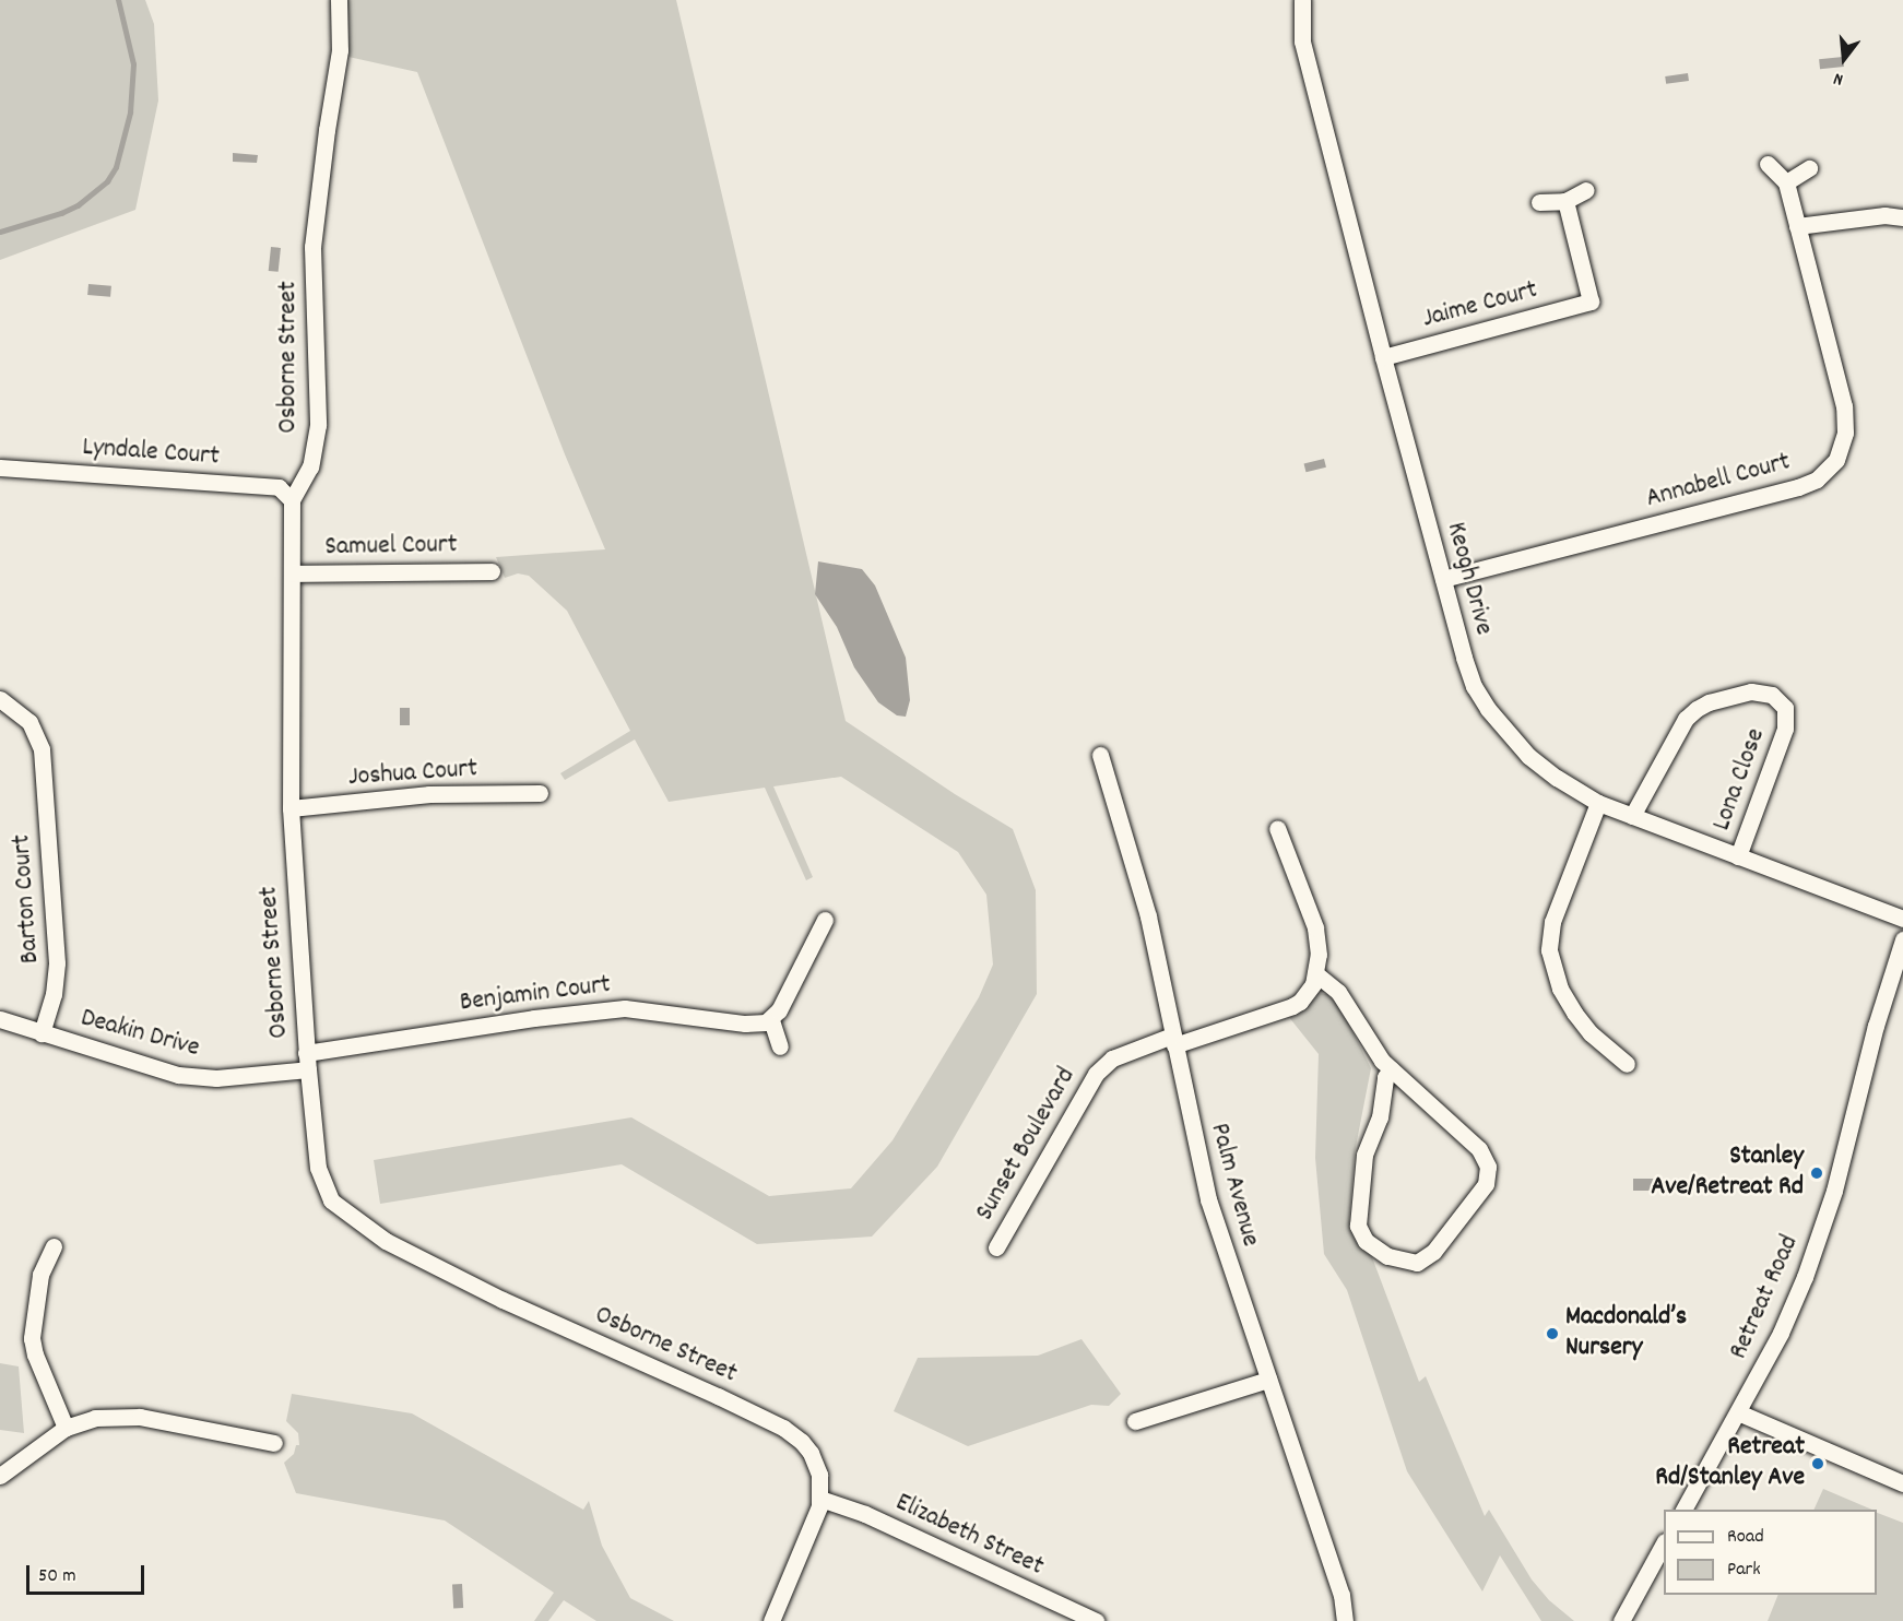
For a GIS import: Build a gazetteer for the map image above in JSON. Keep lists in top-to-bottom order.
{
  "streets": {
    "street": [
      "Jaime Court",
      "Osborne Street",
      "Lyndale Court",
      "Annabell Court",
      "Samuel Court",
      "Keogh Drive",
      "Joshua Court",
      "Lona Close",
      "Barton Court",
      "Benjamin Court",
      "Deakin Drive",
      "Sunset Boulevard",
      "Palm Avenue",
      "Retreat Road",
      "Elizabeth Street"
    ]
  },
  "crossings": [
    ["Jaime Court", "Keogh Drive"],
    ["Osborne Street", "Lyndale Court"],
    ["Osborne Street", "Samuel Court"],
    ["Osborne Street", "Joshua Court"],
    ["Osborne Street", "Benjamin Court"],
    ["Osborne Street", "Deakin Drive"],
    ["Osborne Street", "Elizabeth Street"],
    ["Annabell Court", "Keogh Drive"],
    ["Keogh Drive", "Lona Close"],
    ["Barton Court", "Deakin Drive"],
    ["Benjamin Court", "Deakin Drive"],
    ["Sunset Boulevard", "Palm Avenue"]
  ],
  "places": ["Stanley Ave/Retreat Rd", "Macdonald’s Nursery", "Retreat Rd/Stanley Ave"],
  "legend": ["Road", "Park"],
  "scale_bar": "50 m",
  "north": "bottom"
}
